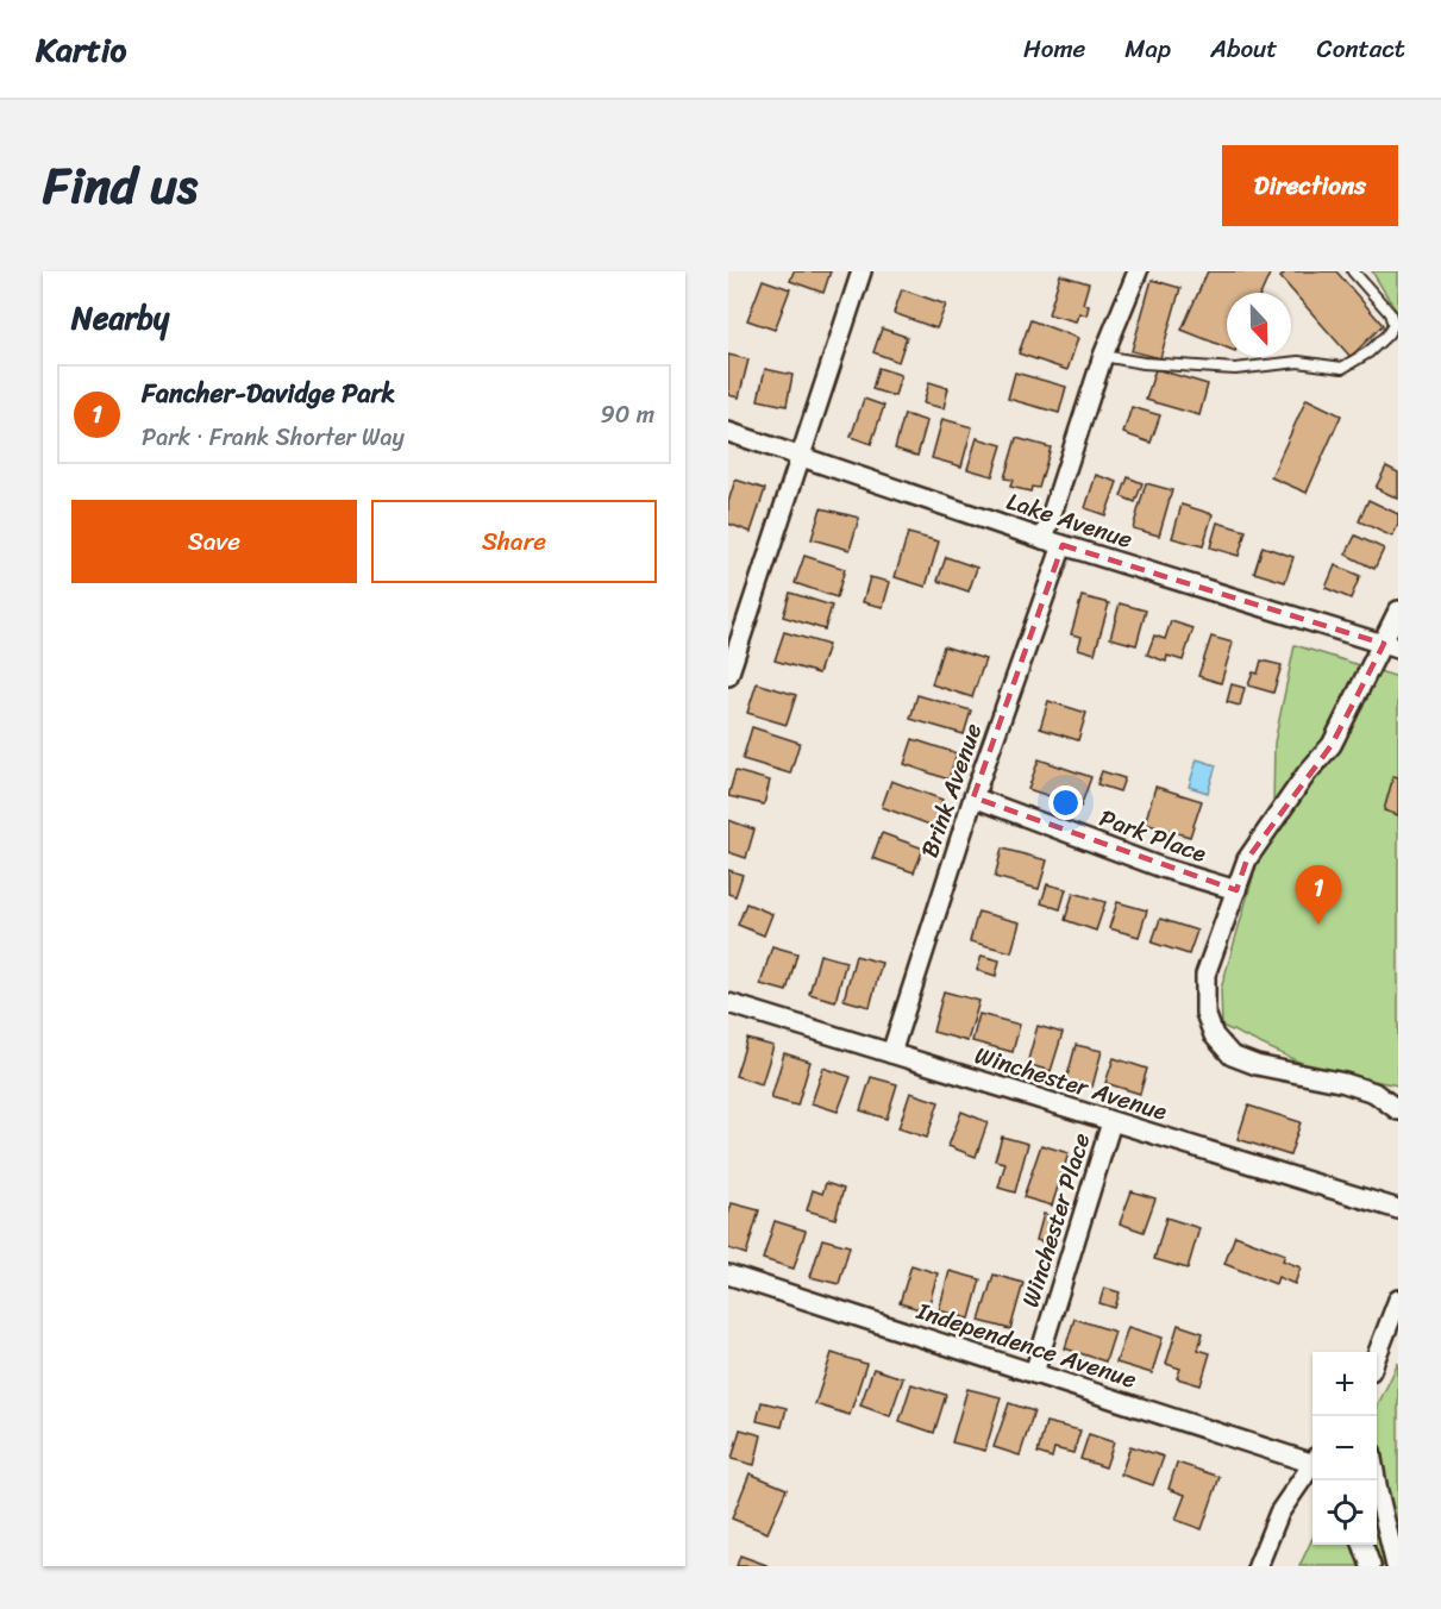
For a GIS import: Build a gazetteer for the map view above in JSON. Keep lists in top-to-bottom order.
{
  "streets": {
    "street": [
      "Lake Avenue",
      "Brink Avenue",
      "Park Place",
      "Winchester Avenue",
      "Winchester Place",
      "Independence Avenue"
    ]
  },
  "crossings": [
    ["Lake Avenue", "Brink Avenue"],
    ["Brink Avenue", "Park Place"],
    ["Brink Avenue", "Winchester Avenue"],
    ["Winchester Avenue", "Winchester Place"],
    ["Winchester Place", "Independence Avenue"]
  ],
  "north": "bottom",
  "page": {
    "header": "Kartio",
    "nav": [
      "Home",
      "Map",
      "About",
      "Contact"
    ],
    "title": "Find us",
    "buttons": [
      "Directions",
      ["Save", "Share"]
    ],
    "heading": "Nearby",
    "list": [
      {
        "mark": "1",
        "name": "Fancher-Davidge Park",
        "note": "Park · Frank Shorter Way",
        "value": "90 m"
      }
    ],
    "pins": "1",
    "map_buttons": ["+", "−"]
  }
}
